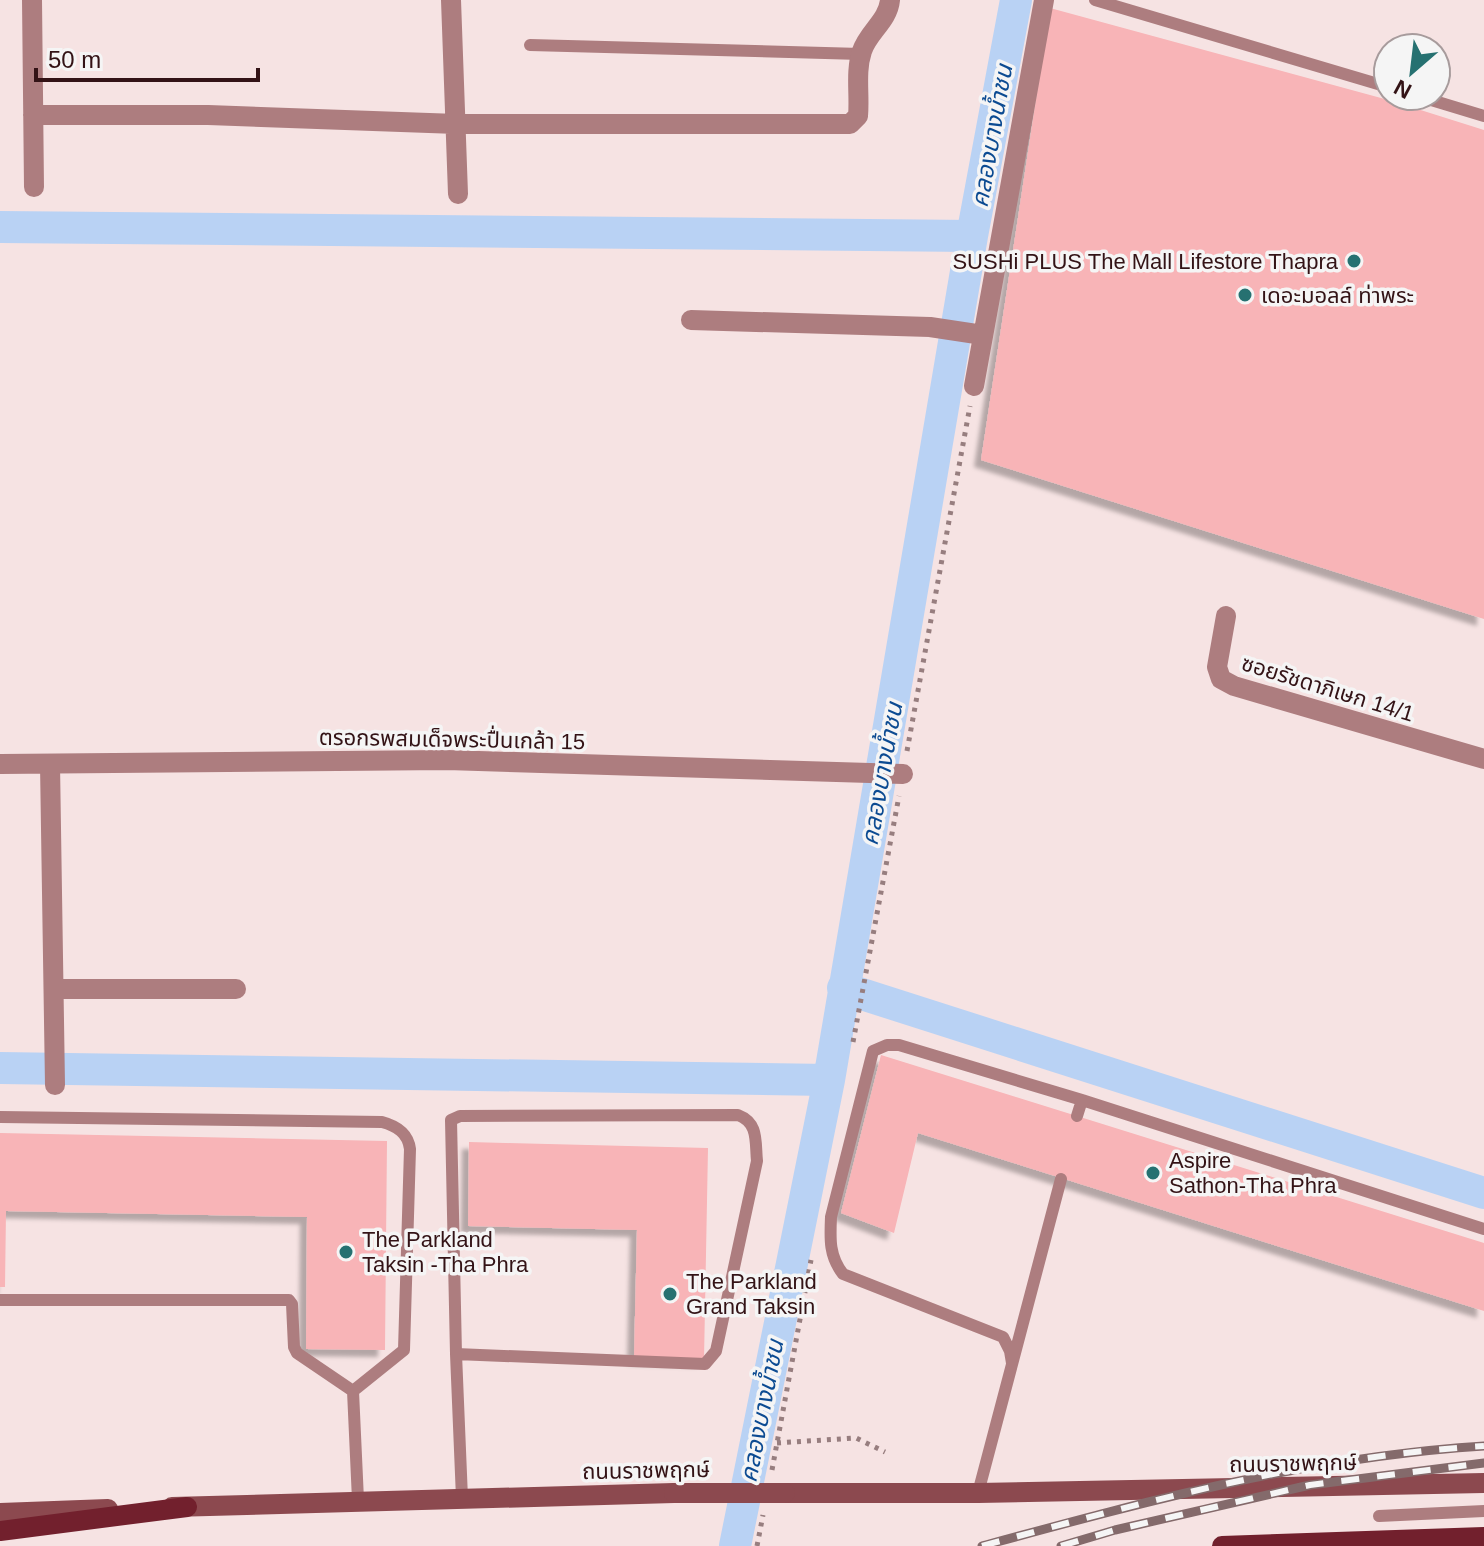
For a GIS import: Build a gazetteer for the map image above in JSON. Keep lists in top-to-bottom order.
{
  "streets": {
    "main road": ["ถนนราชพฤกษ์"],
    "street": ["ซอยรัชดาภิเษก 14/1", "ตรอกรพสมเด็จพระปื่นเกล้า 15"]
  },
  "water": ["คลองบางน้ำชน"],
  "places": [
    "SUSHi PLUS The Mall Lifestore Thapra",
    "เดอะมอลล์ ท่าพระ",
    "Aspire Sathon-Tha Phra",
    "The Parkland Taksin -Tha Phra",
    "The Parkland Grand Taksin"
  ],
  "scale_bar": "50 m",
  "north": "bottom left"
}
